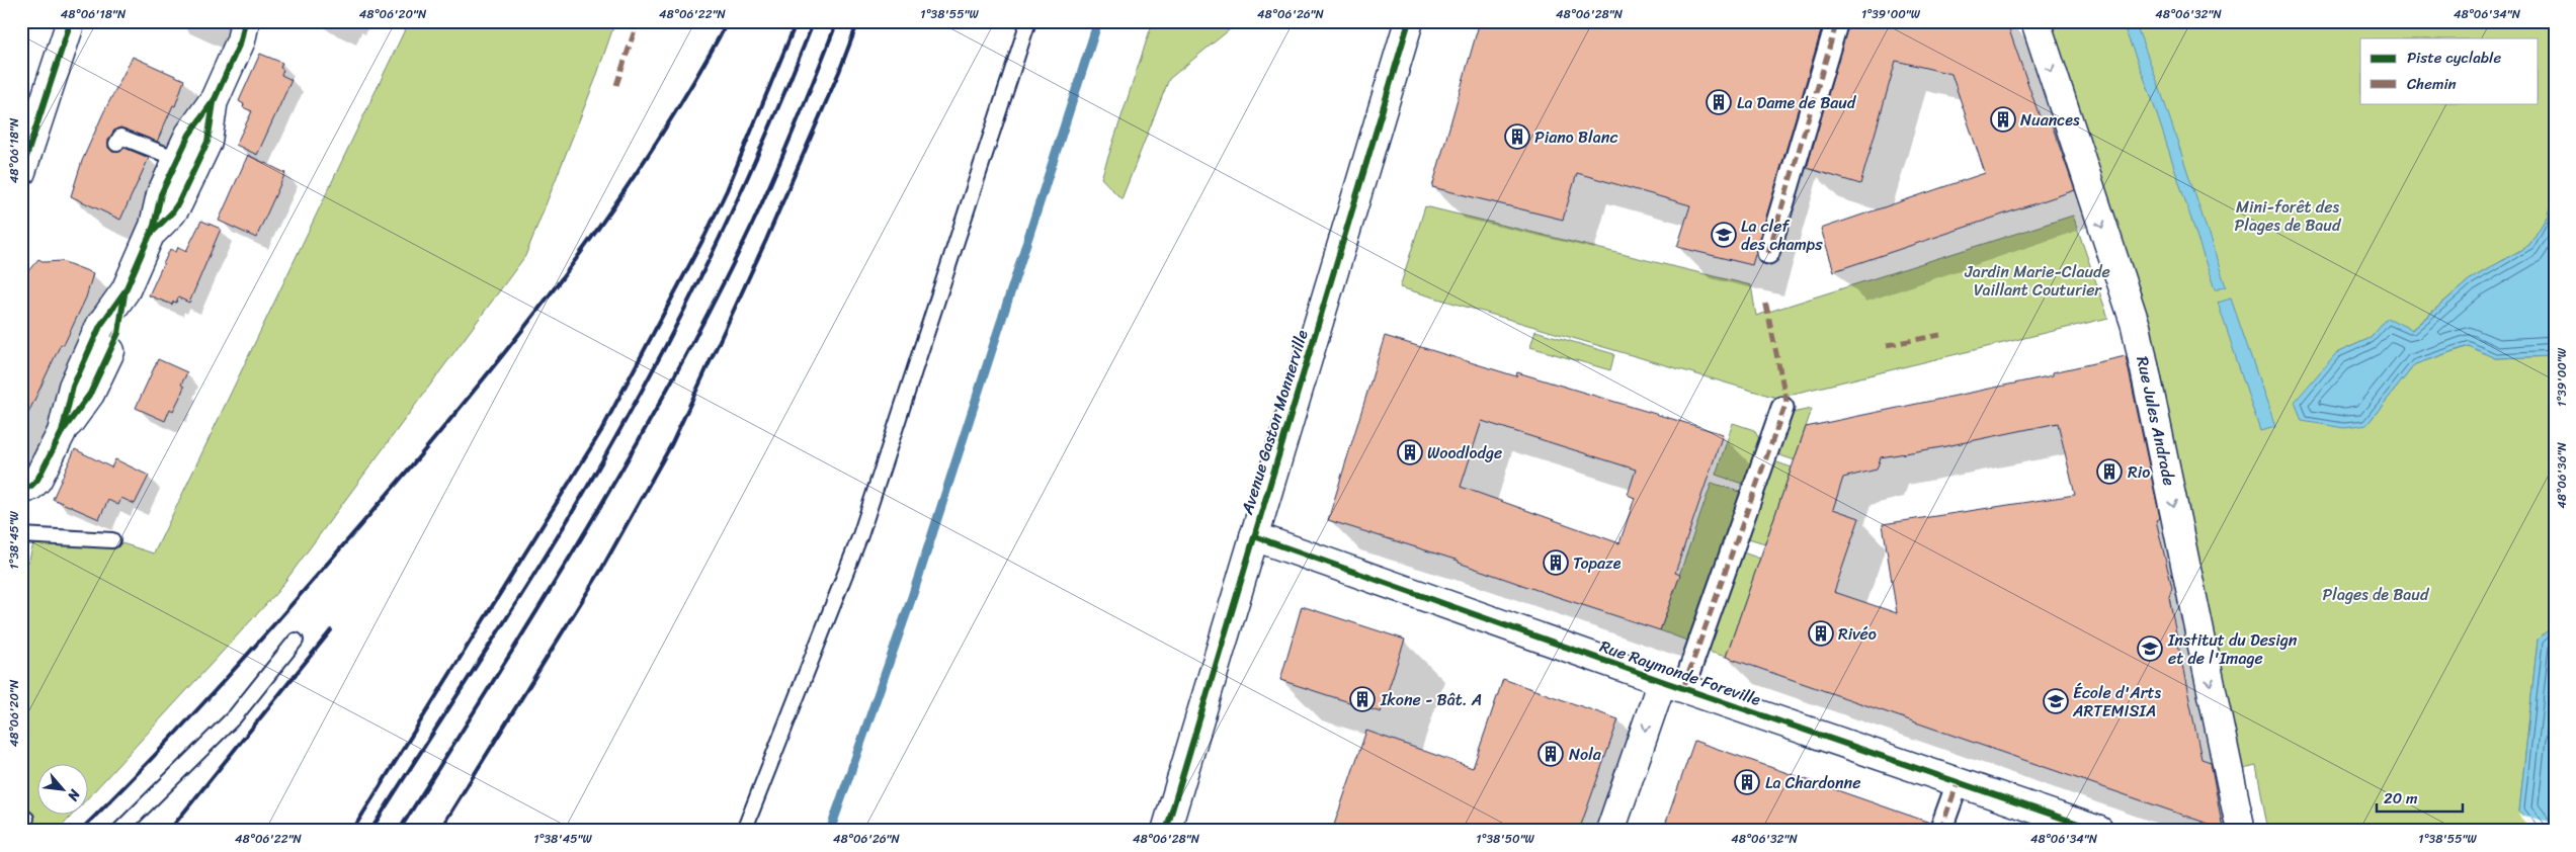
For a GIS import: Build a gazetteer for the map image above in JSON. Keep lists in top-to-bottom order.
{
  "streets": {
    "street": ["Rue Jules Andrade", "Avenue Gaston Monnerville", "Rue Raymonde Foreville"]
  },
  "crossings": [
    ["Avenue Gaston Monnerville", "Rue Raymonde Foreville"]
  ],
  "one_way": ["Rue Jules Andrade"],
  "parks": ["Mini-forêt des Plages de Baud", "Jardin Marie-Claude Vaillant Couturier", "Plages de Baud"],
  "places": {
    "building": [
      "La Dame de Baud",
      "Nuances",
      "Piano Blanc",
      "Woodlodge",
      "Rio",
      "Topaze",
      "Rivéo",
      "Ikone - Bât. A",
      "Nola",
      "La Chardonne"
    ],
    "school or university": ["La clef des champs", "Institut du Design et de l'Image", "École d'Arts ARTEMISIA"]
  },
  "legend": ["Piste cyclable", "Chemin"],
  "scale_bar": "20 m",
  "north": "bottom right",
  "coordinates": [
    "48°06'18\"N",
    "48°06'20\"N",
    "48°06'22\"N",
    "1°38'55\"W",
    "48°06'26\"N",
    "48°06'28\"N",
    "1°39'00\"W",
    "48°06'32\"N",
    "48°06'34\"N",
    "48°06'36\"N",
    "1°38'45\"W",
    "1°38'50\"W"
  ]
}
